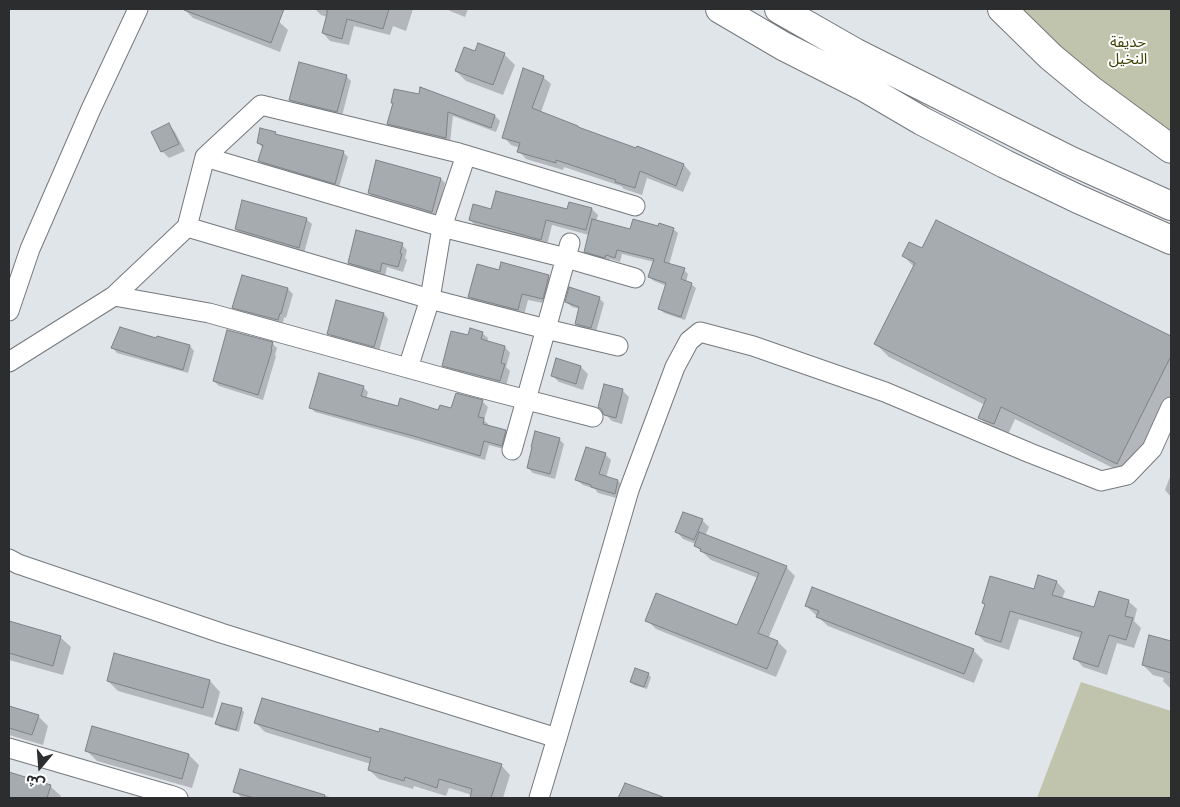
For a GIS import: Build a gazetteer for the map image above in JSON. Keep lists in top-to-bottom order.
{
  "parks": ["حديقة النخيل"],
  "north": "bottom"
}
